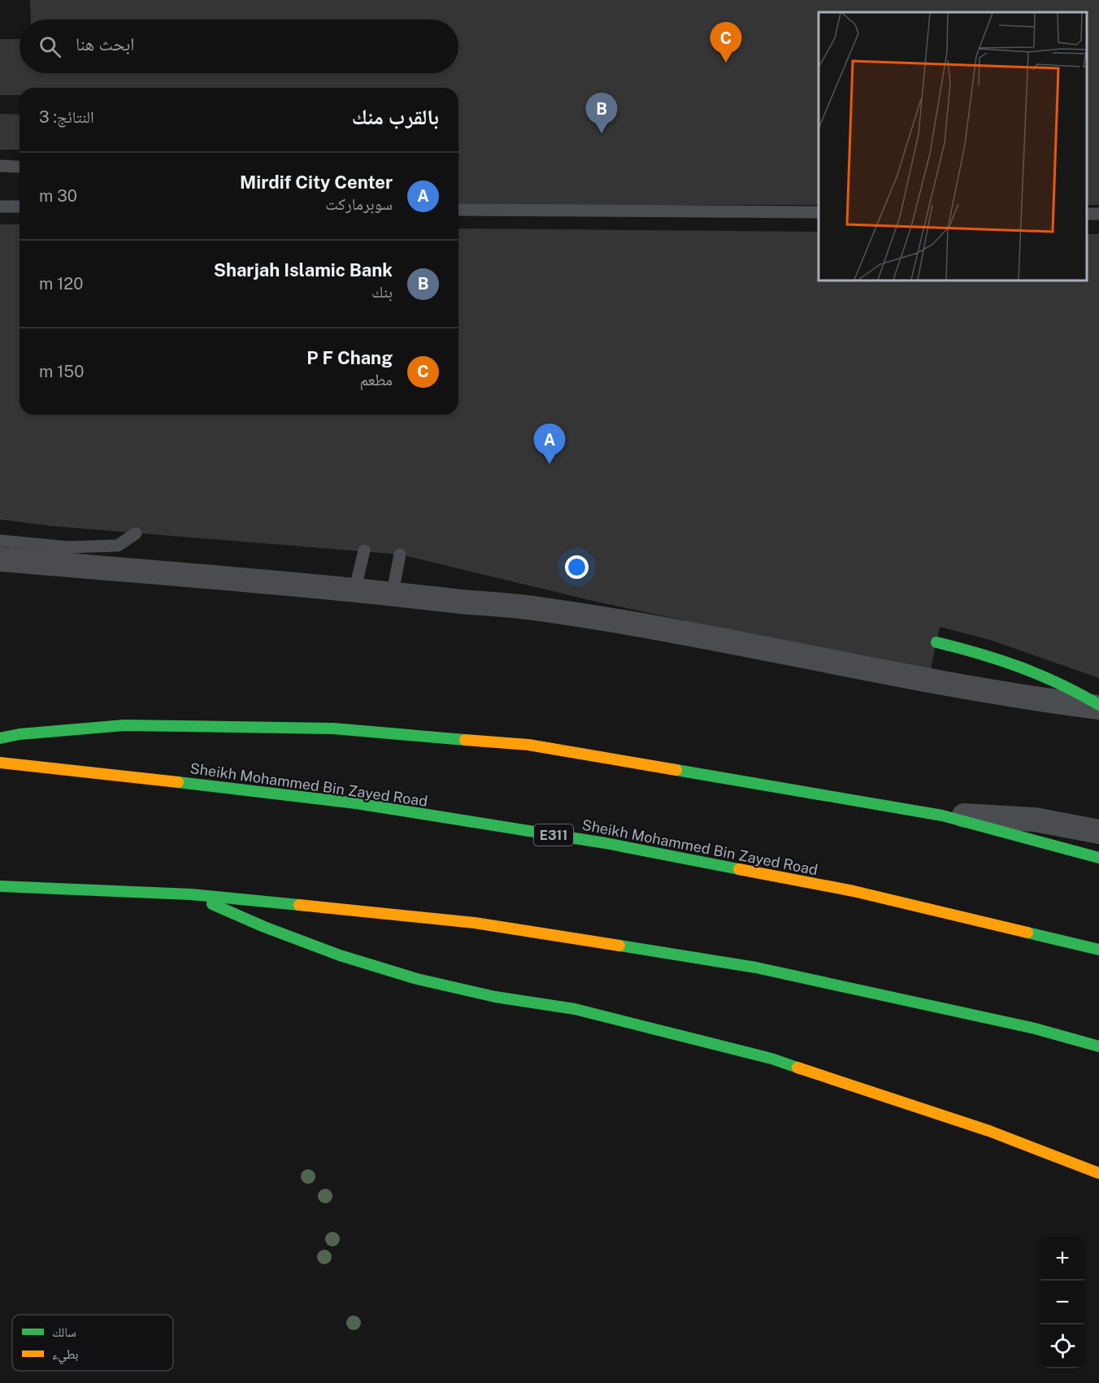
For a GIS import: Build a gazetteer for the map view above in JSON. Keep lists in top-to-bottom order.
{
  "streets": {
    "highway": ["Sheikh Mohammed Bin Zayed Road", "E311"]
  },
  "legend": ["سالك", "بطيء"],
  "page": {
    "search": "ابحث هنا",
    "pins": ["C", "B", "A"],
    "heading": ["بالقرب منك", "النتائج: 3"],
    "list": [
      {
        "mark": "A",
        "name": "Mirdif City Center",
        "note": "سوبرماركت",
        "value": "30 m"
      },
      {
        "mark": "B",
        "name": "Sharjah Islamic Bank",
        "note": "بنك",
        "value": "120 m"
      },
      {
        "mark": "C",
        "name": "P F Chang",
        "note": "مطعم",
        "value": "150 m"
      }
    ],
    "map_buttons": ["+", "−"]
  }
}
